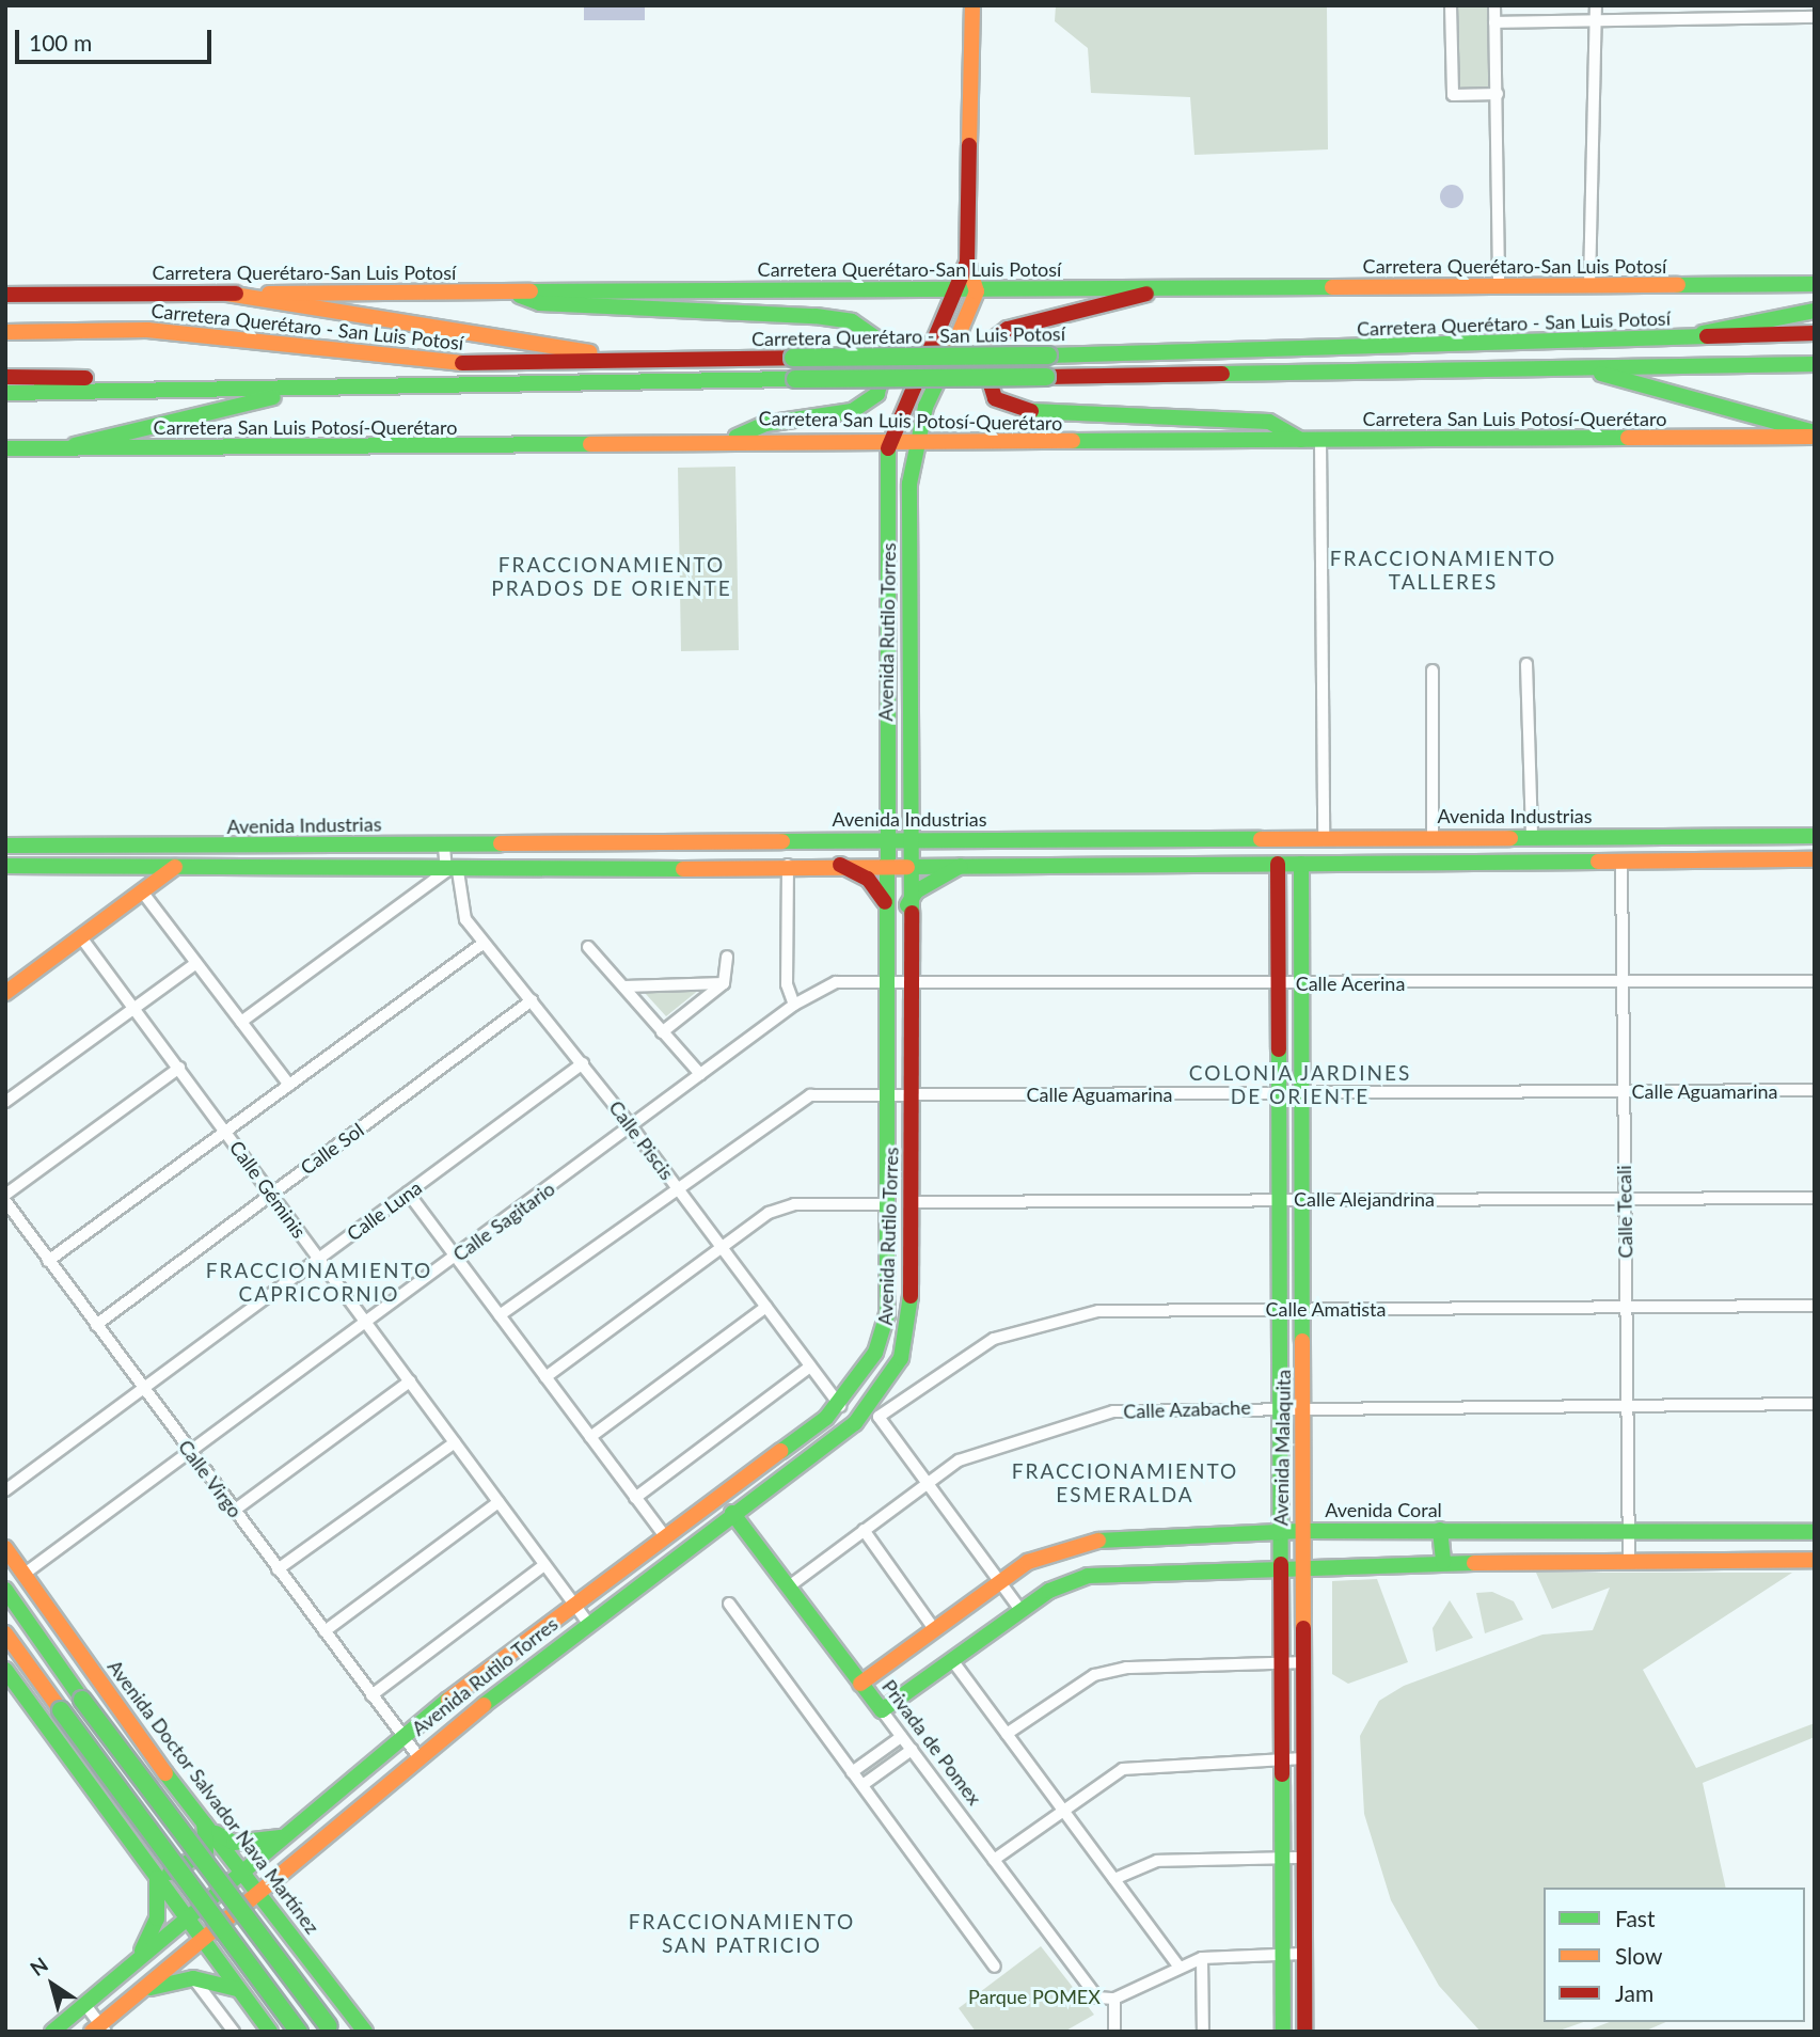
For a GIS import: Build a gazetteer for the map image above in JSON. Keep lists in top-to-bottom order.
{
  "streets": {
    "main road": [
      "Carretera Querétaro-San Luis Potosí",
      "Carretera Querétaro - San Luis Potosí",
      "Carretera San Luis Potosí-Querétaro",
      "Avenida Rutilo Torres",
      "Avenida Industrias",
      "Avenida Malaquita",
      "Avenida Coral",
      "Privada de Pomex",
      "Avenida Doctor Salvador Nava Martínez"
    ],
    "street": [
      "Calle Acerina",
      "Calle Aguamarina",
      "Calle Piscis",
      "Calle Sol",
      "Calle Géminis",
      "Calle Alejandrina",
      "Calle Luna",
      "Calle Tecali",
      "Calle Sagitario",
      "Calle Amatista",
      "Calle Azabache",
      "Calle Virgo"
    ]
  },
  "crossings": [
    ["Carretera Querétaro-San Luis Potosí", "Avenida Rutilo Torres"],
    ["Carretera San Luis Potosí-Querétaro", "Avenida Rutilo Torres"],
    ["Avenida Rutilo Torres", "Avenida Industrias"],
    ["Avenida Rutilo Torres", "Calle Acerina"],
    ["Avenida Rutilo Torres", "Calle Aguamarina"],
    ["Avenida Rutilo Torres", "Calle Piscis"],
    ["Avenida Rutilo Torres", "Calle Géminis"],
    ["Avenida Rutilo Torres", "Calle Alejandrina"],
    ["Avenida Rutilo Torres", "Calle Sagitario"],
    ["Avenida Rutilo Torres", "Calle Amatista"],
    ["Avenida Rutilo Torres", "Calle Virgo"],
    ["Avenida Rutilo Torres", "Privada de Pomex"],
    ["Avenida Rutilo Torres", "Avenida Doctor Salvador Nava Martínez"],
    ["Avenida Industrias", "Calle Piscis"],
    ["Calle Acerina", "Calle Tecali"],
    ["Calle Acerina", "Calle Sagitario"],
    ["Calle Acerina", "Avenida Malaquita"],
    ["Calle Aguamarina", "Calle Piscis"],
    ["Calle Aguamarina", "Calle Tecali"],
    ["Calle Aguamarina", "Avenida Malaquita"],
    ["Calle Piscis", "Calle Sol"],
    ["Calle Piscis", "Calle Luna"],
    ["Calle Piscis", "Calle Sagitario"],
    ["Calle Sol", "Calle Géminis"],
    ["Calle Sol", "Calle Virgo"],
    ["Calle Géminis", "Calle Luna"],
    ["Calle Géminis", "Calle Sagitario"],
    ["Calle Alejandrina", "Calle Tecali"],
    ["Calle Alejandrina", "Avenida Malaquita"],
    ["Calle Luna", "Calle Virgo"],
    ["Calle Tecali", "Calle Amatista"],
    ["Calle Tecali", "Calle Azabache"],
    ["Calle Tecali", "Avenida Coral"],
    ["Calle Sagitario", "Calle Virgo"],
    ["Calle Sagitario", "Avenida Doctor Salvador Nava Martínez"],
    ["Calle Amatista", "Avenida Malaquita"],
    ["Calle Azabache", "Avenida Malaquita"],
    ["Calle Azabache", "Privada de Pomex"],
    ["Avenida Malaquita", "Avenida Coral"],
    ["Avenida Coral", "Privada de Pomex"]
  ],
  "districts": [
    "FRACCIONAMIENTO TALLERES",
    "FRACCIONAMIENTO PRADOS DE ORIENTE",
    "COLONIA JARDINES DE ORIENTE",
    "FRACCIONAMIENTO CAPRICORNIO",
    "FRACCIONAMIENTO ESMERALDA",
    "FRACCIONAMIENTO SAN PATRICIO"
  ],
  "parks": ["Parque POMEX"],
  "legend": ["Fast", "Slow", "Jam"],
  "scale_bar": "100 m",
  "north": "top left"
}
